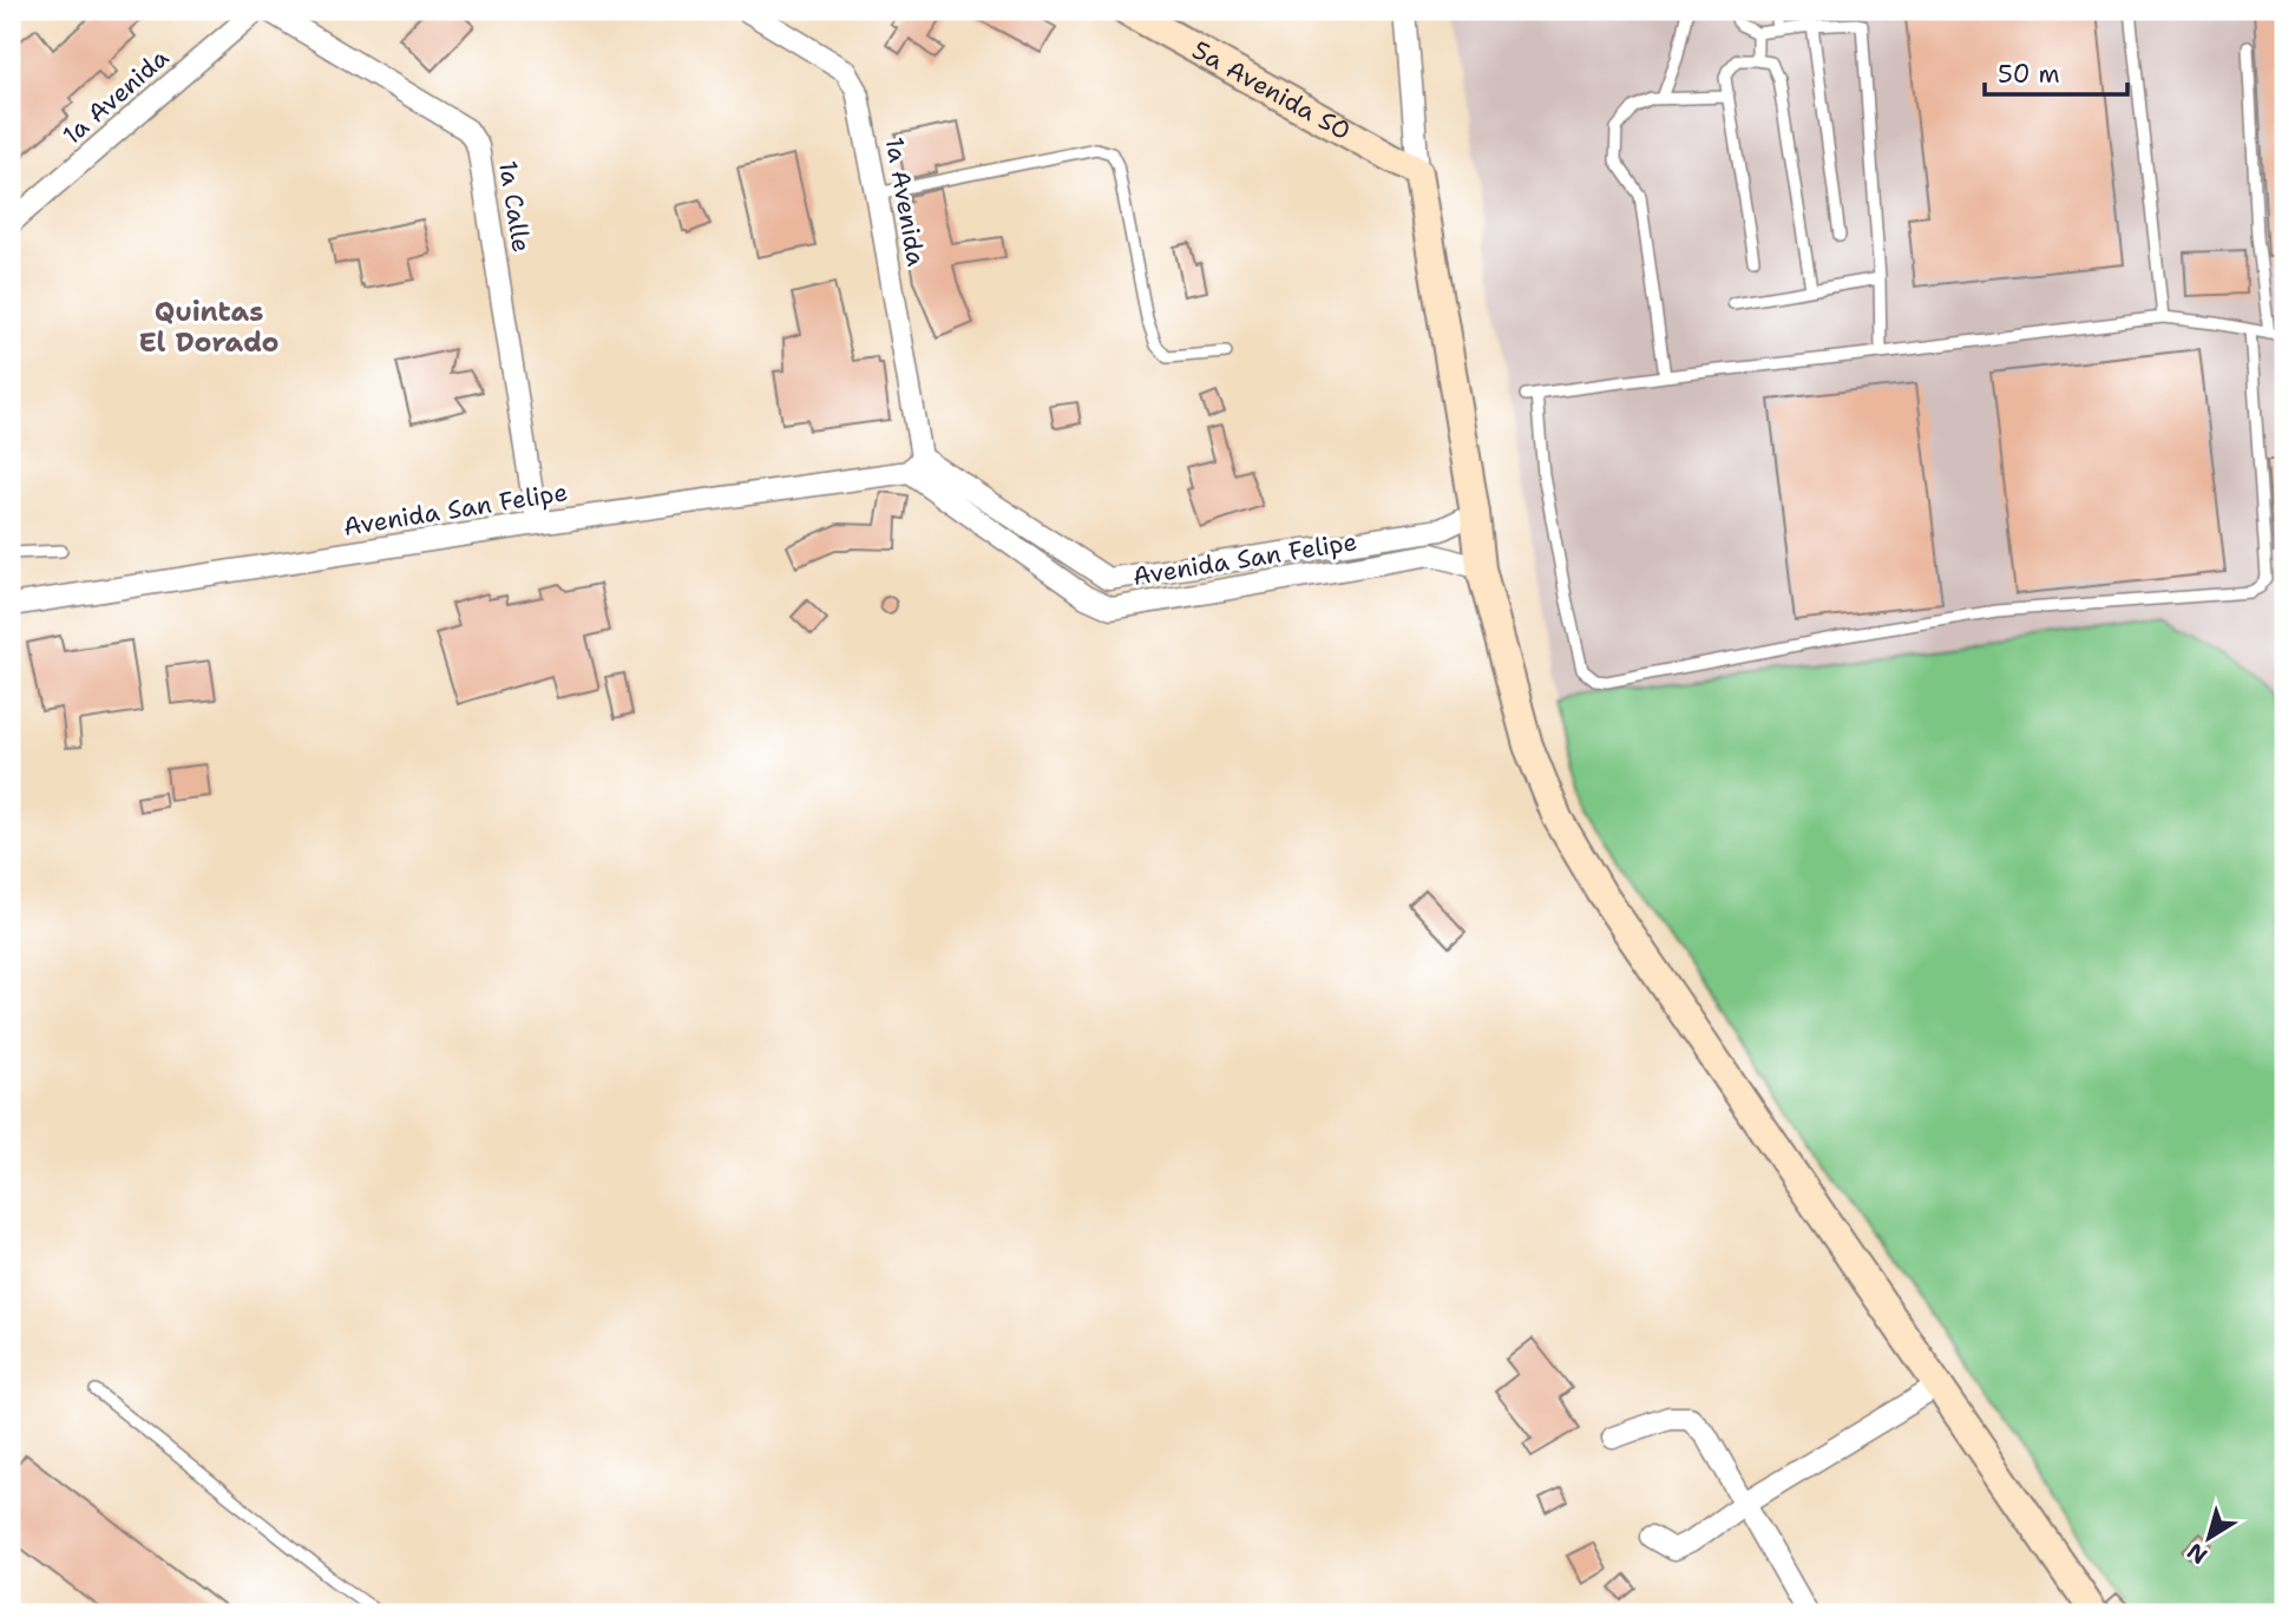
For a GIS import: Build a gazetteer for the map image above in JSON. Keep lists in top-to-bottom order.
{
  "streets": {
    "street": [
      "5a Avenida SO",
      "1a Avenida",
      "1a Calle",
      "Avenida San Felipe"
    ]
  },
  "crossings": [
    ["1a Avenida", "Avenida San Felipe"],
    ["1a Calle", "Avenida San Felipe"]
  ],
  "districts": ["Quintas El Dorado"],
  "scale_bar": "50 m",
  "north": "bottom left"
}
